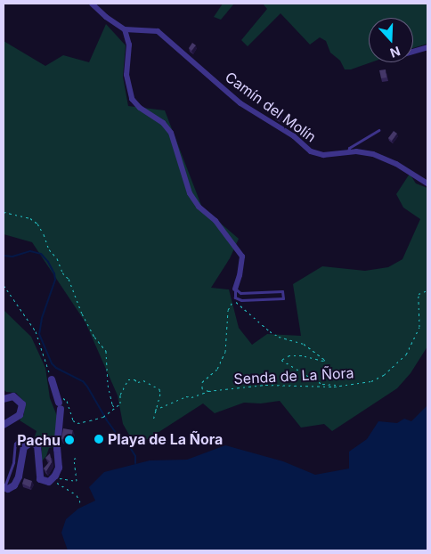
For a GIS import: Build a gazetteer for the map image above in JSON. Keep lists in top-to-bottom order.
{
  "streets": {
    "street": ["Camín del Molín"],
    "path": ["Senda de La Ñora"]
  },
  "places": ["Playa de La Ñora", "Pachu"],
  "north": "bottom"
}
